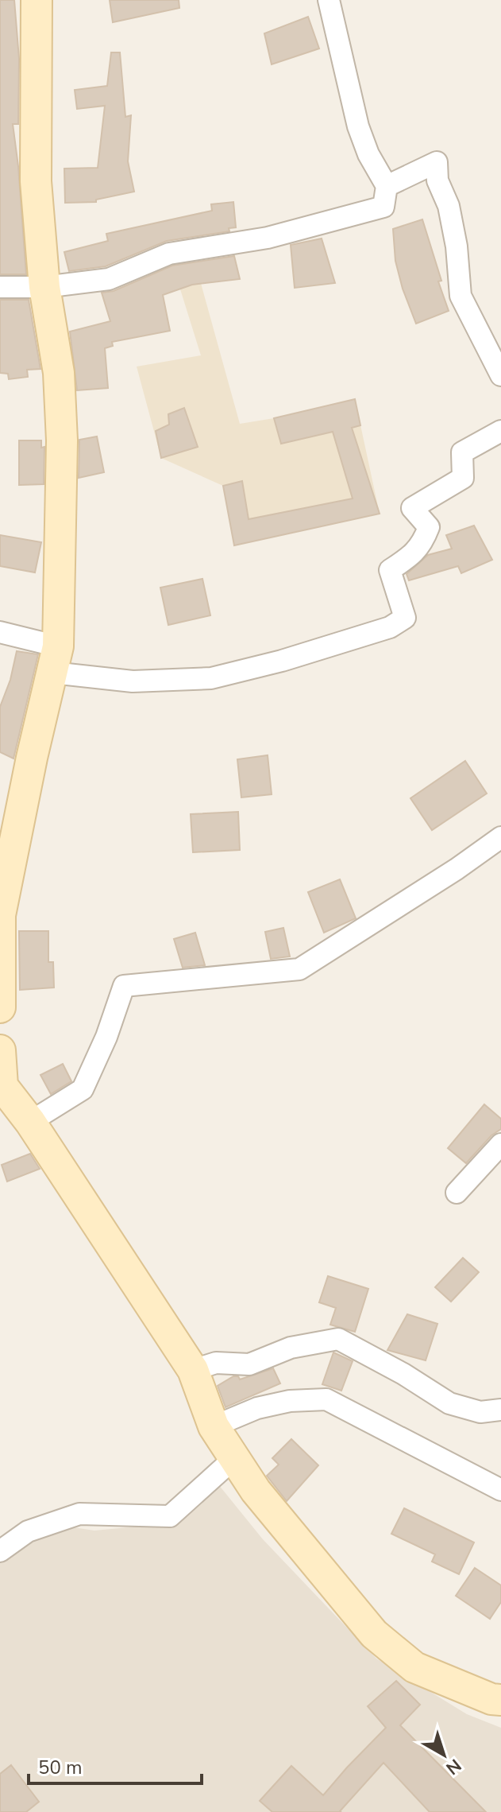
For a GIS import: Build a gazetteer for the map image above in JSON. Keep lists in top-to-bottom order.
{
  "scale_bar": "50 m",
  "north": "bottom right"
}
